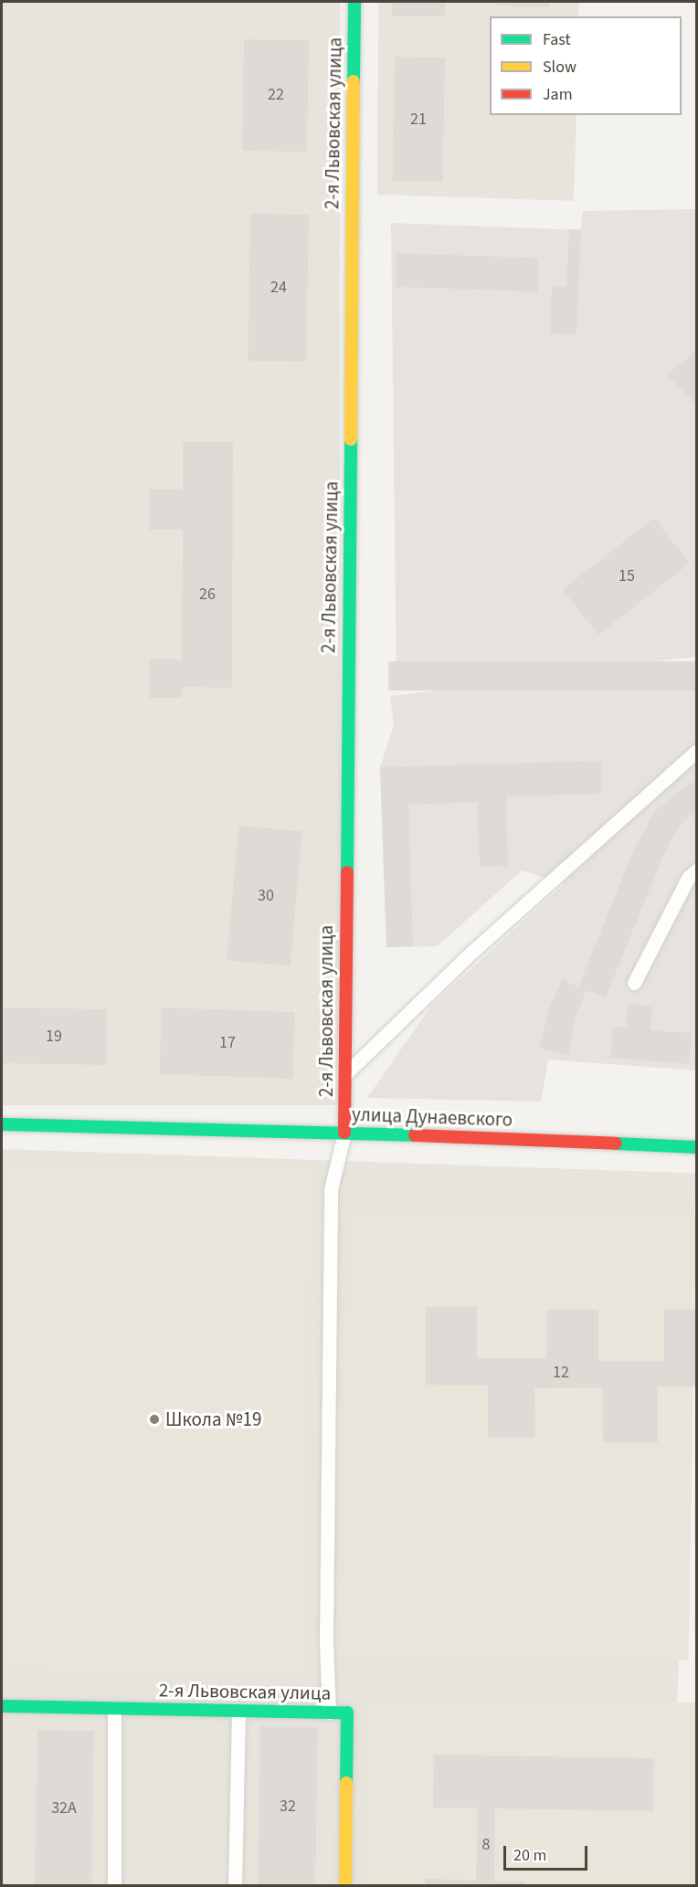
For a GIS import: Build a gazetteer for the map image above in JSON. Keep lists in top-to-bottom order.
{
  "streets": {
    "street": ["2-я Львовская улица", "улица Дунаевского"]
  },
  "crossings": [
    ["2-я Львовская улица", "улица Дунаевского"]
  ],
  "places": ["Школа №19"],
  "house_numbers": [
    "22",
    "21",
    "24",
    "15",
    "26",
    "30",
    "19",
    "17",
    "12",
    "32",
    "32А",
    "8"
  ],
  "legend": ["Fast", "Slow", "Jam"],
  "scale_bar": "20 m"
}
